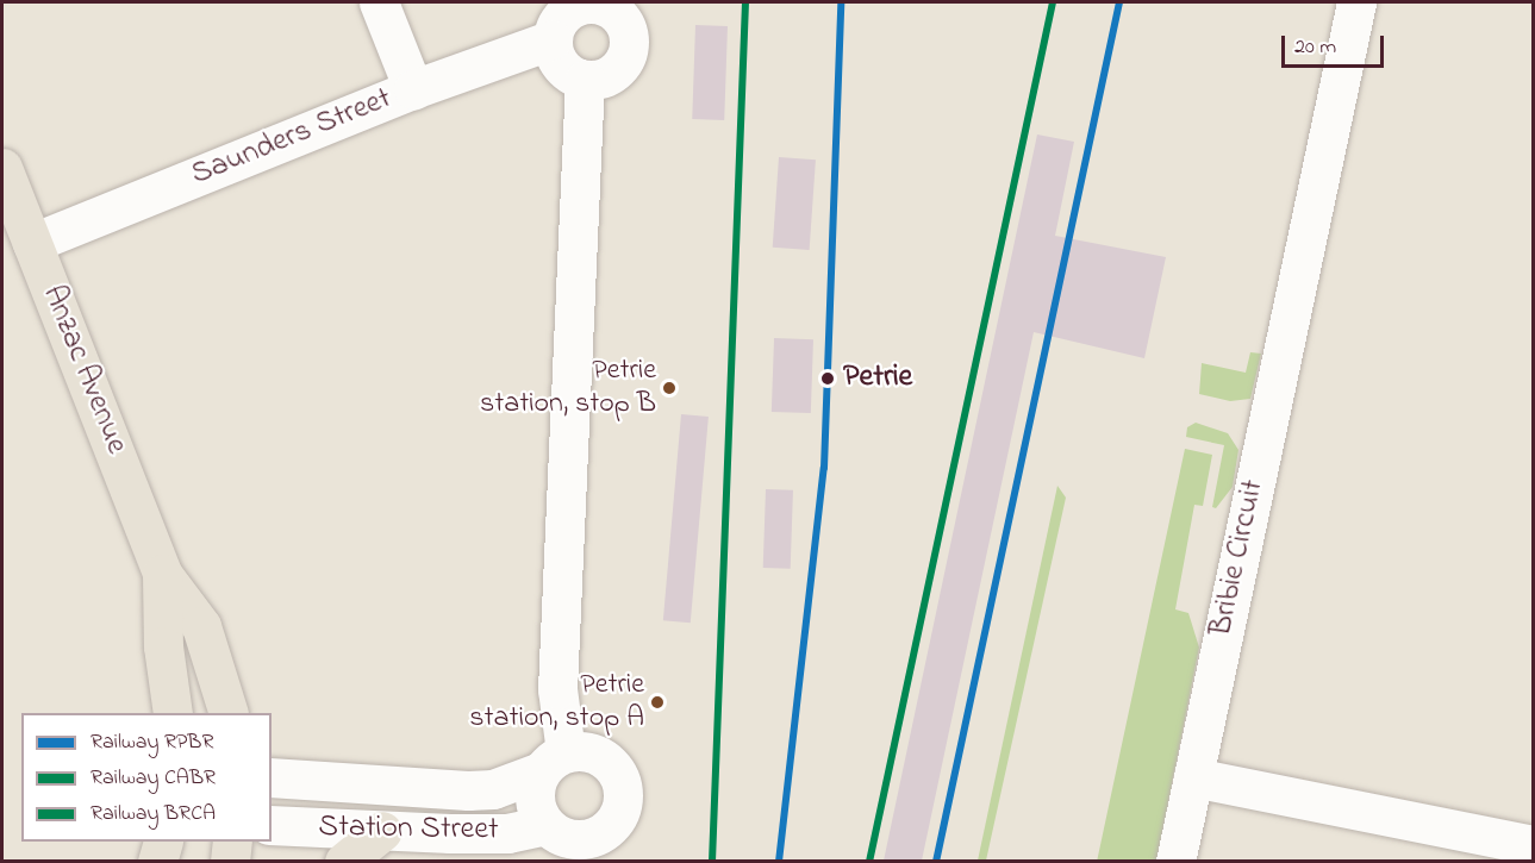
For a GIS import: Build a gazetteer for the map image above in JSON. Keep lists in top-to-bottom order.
{
  "streets": {
    "highway": ["Anzac Avenue"],
    "street": ["Saunders Street", "Bribie Circuit", "Station Street"]
  },
  "crossings": [
    ["Saunders Street", "Anzac Avenue"]
  ],
  "places": ["Petrie", "Petrie station, stop B", "Petrie station, stop A"],
  "lines": ["rail line RPBR", "rail line CABR", "rail line BRCA"],
  "legend": ["Railway RPBR", "Railway CABR", "Railway BRCA"],
  "scale_bar": "20 m"
}
